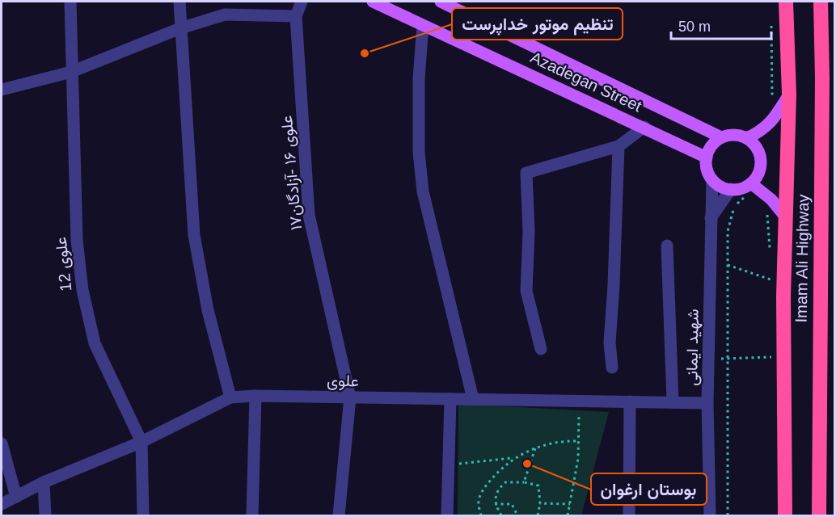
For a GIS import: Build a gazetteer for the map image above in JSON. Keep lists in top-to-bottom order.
{
  "streets": {
    "highway": ["Imam Ali Highway"],
    "main road": ["Azadegan Street"],
    "street": [
      "علوی ۱۶ -آزادگان۱۷",
      "علوی 12",
      "شهید ایمانی",
      "علوی"
    ]
  },
  "crossings": [
    ["Azadegan Street", "شهید ایمانی"],
    ["علوی ۱۶ -آزادگان۱۷", "علوی"],
    ["علوی 12", "علوی"],
    ["شهید ایمانی", "علوی"]
  ],
  "places": ["تنظیم موتور خداپرست", "بوستان ارغوان"],
  "scale_bar": "50 m"
}
